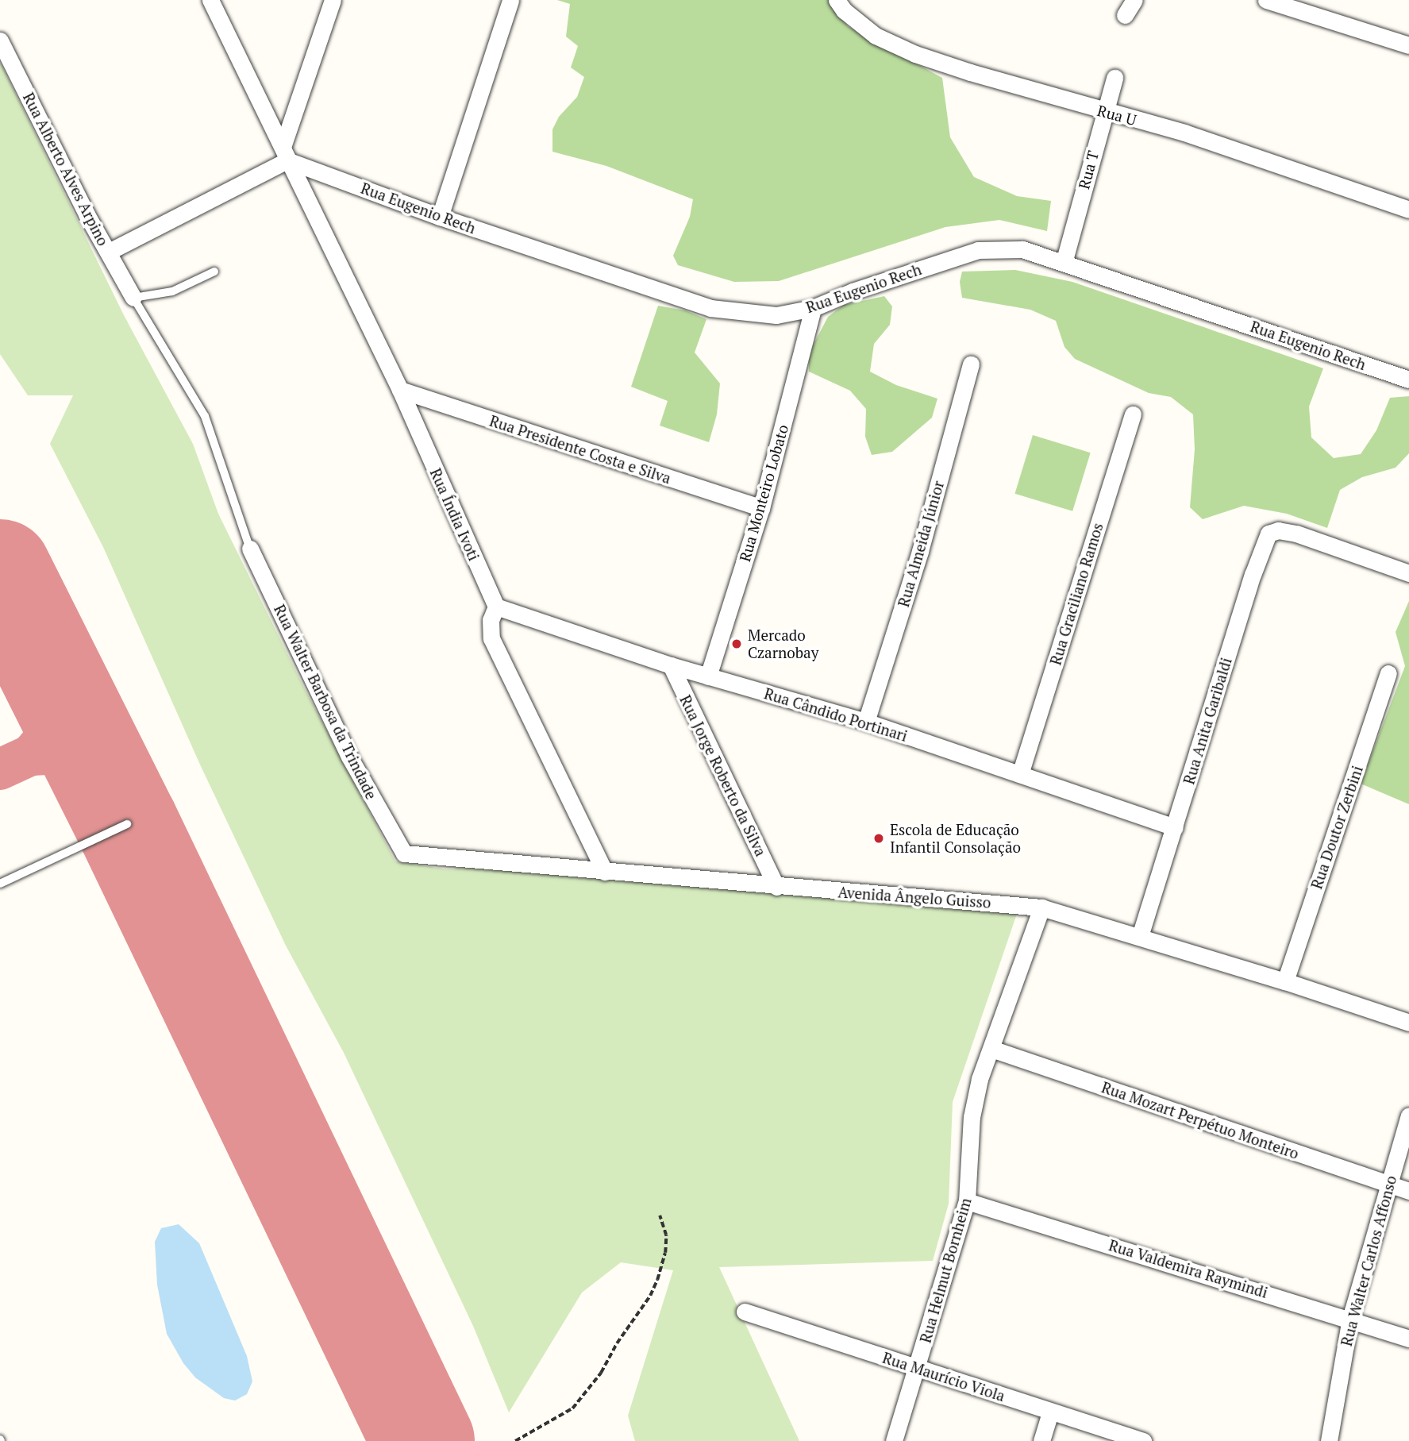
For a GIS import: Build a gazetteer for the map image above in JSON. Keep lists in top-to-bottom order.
{
  "streets": {
    "street": [
      "Rua U",
      "Rua Alberto Alves Arpino",
      "Rua T",
      "Rua Eugenio Rech",
      "Rua Presidente Costa e Silva",
      "Rua Monteiro Lobato",
      "Rua Índia Ivoti",
      "Rua Almeida Júnior",
      "Rua Graciliano Ramos",
      "Rua Walter Barbosa da Trindade",
      "Rua Cândido Portinari",
      "Rua Anita Garibaldi",
      "Rua Jorge Roberto da Silva",
      "Rua Doutor Zerbini",
      "Avenida Ângelo Guisso",
      "Rua Mozart Perpétuo Monteiro",
      "Rua Walter Carlos Affonso",
      "Rua Valdemira Raymindi",
      "Rua Helmut Bornheim",
      "Rua Maurício Viola"
    ]
  },
  "crossings": [
    ["Rua U", "Rua T"],
    ["Rua T", "Rua Eugenio Rech"],
    ["Rua Eugenio Rech", "Rua Monteiro Lobato"],
    ["Rua Eugenio Rech", "Rua Índia Ivoti"],
    ["Rua Presidente Costa e Silva", "Rua Monteiro Lobato"],
    ["Rua Presidente Costa e Silva", "Rua Índia Ivoti"],
    ["Rua Monteiro Lobato", "Rua Cândido Portinari"],
    ["Rua Índia Ivoti", "Rua Cândido Portinari"],
    ["Rua Almeida Júnior", "Rua Cândido Portinari"],
    ["Rua Graciliano Ramos", "Rua Cândido Portinari"],
    ["Rua Walter Barbosa da Trindade", "Avenida Ângelo Guisso"],
    ["Rua Cândido Portinari", "Rua Anita Garibaldi"],
    ["Rua Cândido Portinari", "Rua Jorge Roberto da Silva"],
    ["Rua Anita Garibaldi", "Avenida Ângelo Guisso"],
    ["Rua Jorge Roberto da Silva", "Avenida Ângelo Guisso"],
    ["Rua Doutor Zerbini", "Avenida Ângelo Guisso"],
    ["Avenida Ângelo Guisso", "Rua Helmut Bornheim"],
    ["Rua Mozart Perpétuo Monteiro", "Rua Walter Carlos Affonso"],
    ["Rua Mozart Perpétuo Monteiro", "Rua Helmut Bornheim"],
    ["Rua Walter Carlos Affonso", "Rua Valdemira Raymindi"],
    ["Rua Valdemira Raymindi", "Rua Helmut Bornheim"],
    ["Rua Helmut Bornheim", "Rua Maurício Viola"]
  ],
  "places": ["Mercado Czarnobay", "Escola de Educação Infantil Consolação"]
}
